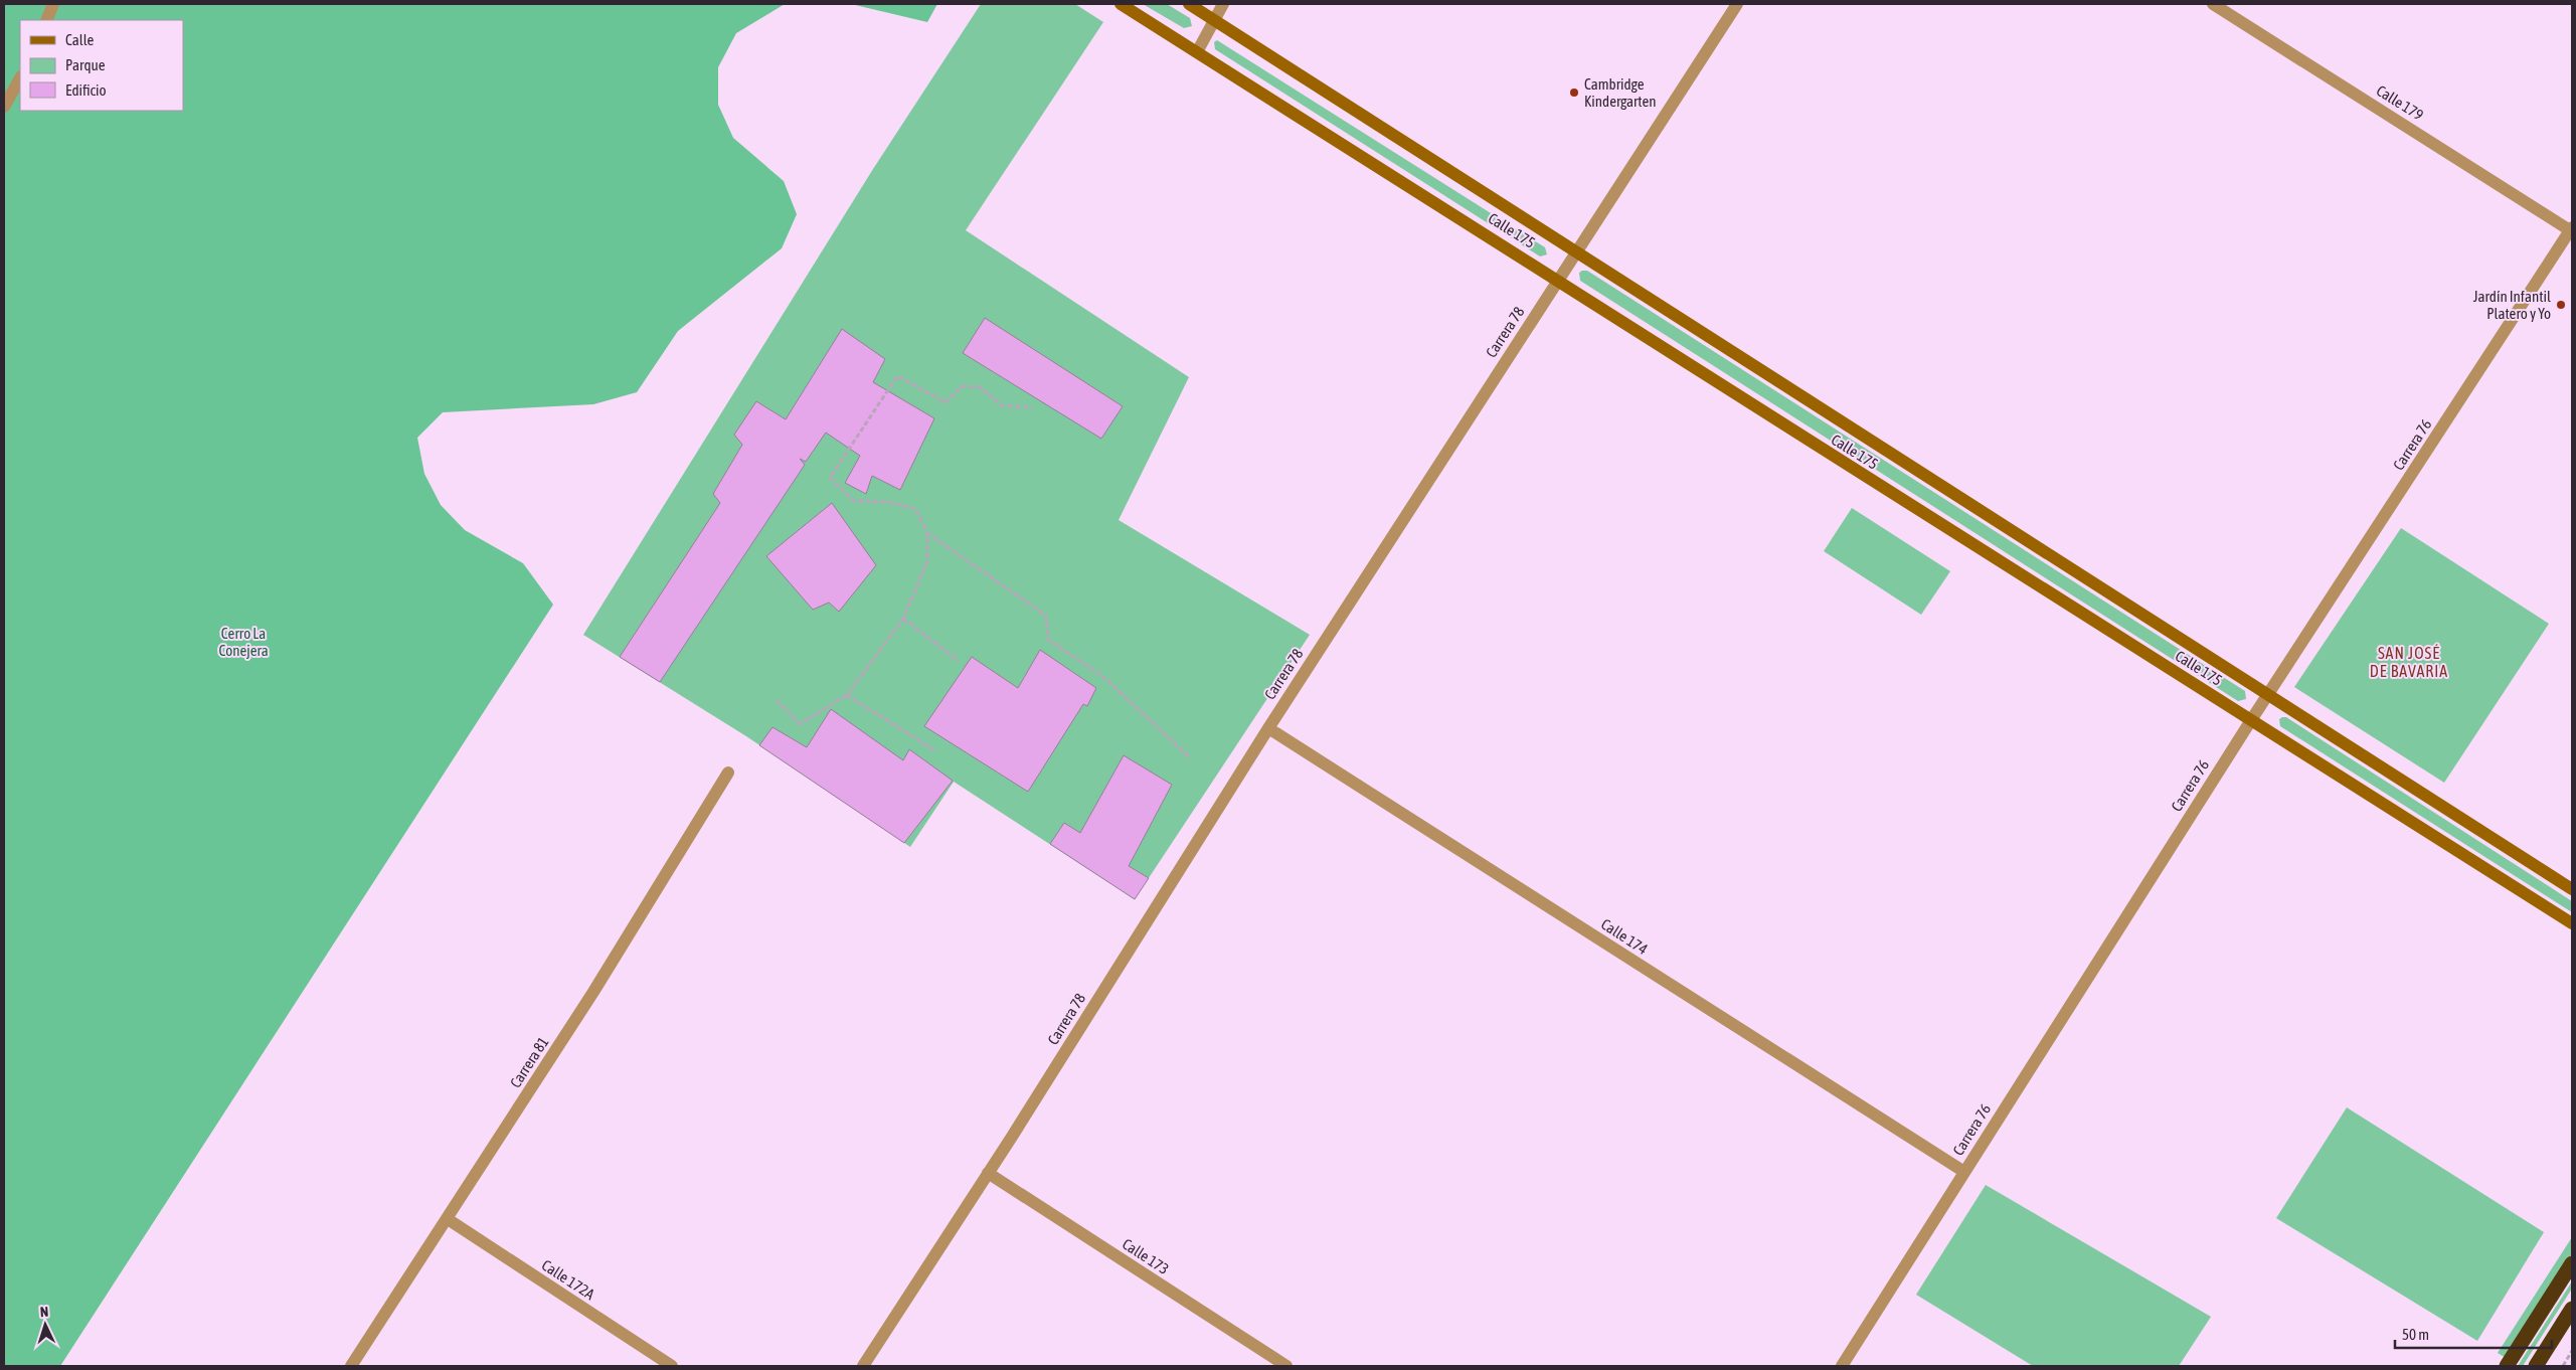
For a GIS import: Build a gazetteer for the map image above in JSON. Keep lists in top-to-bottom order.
{
  "streets": {
    "street": [
      "Calle 179",
      "Calle 175",
      "Carrera 78",
      "Carrera 76",
      "Calle 174",
      "Carrera 81",
      "Calle 173",
      "Calle 172A"
    ]
  },
  "crossings": [
    ["Calle 179", "Carrera 76"],
    ["Calle 175", "Carrera 78"],
    ["Calle 175", "Carrera 76"],
    ["Carrera 78", "Calle 174"],
    ["Carrera 78", "Calle 173"],
    ["Carrera 76", "Calle 174"],
    ["Carrera 81", "Calle 172A"]
  ],
  "districts": ["SAN JOSÉ DE BAVARIA"],
  "parks": ["Cerro La Conejera"],
  "places": ["Cambridge Kindergarten", "Jardín Infantil Platero y Yo"],
  "legend": ["Calle", "Parque", "Edificio"],
  "scale_bar": "50 m",
  "north": "top"
}
